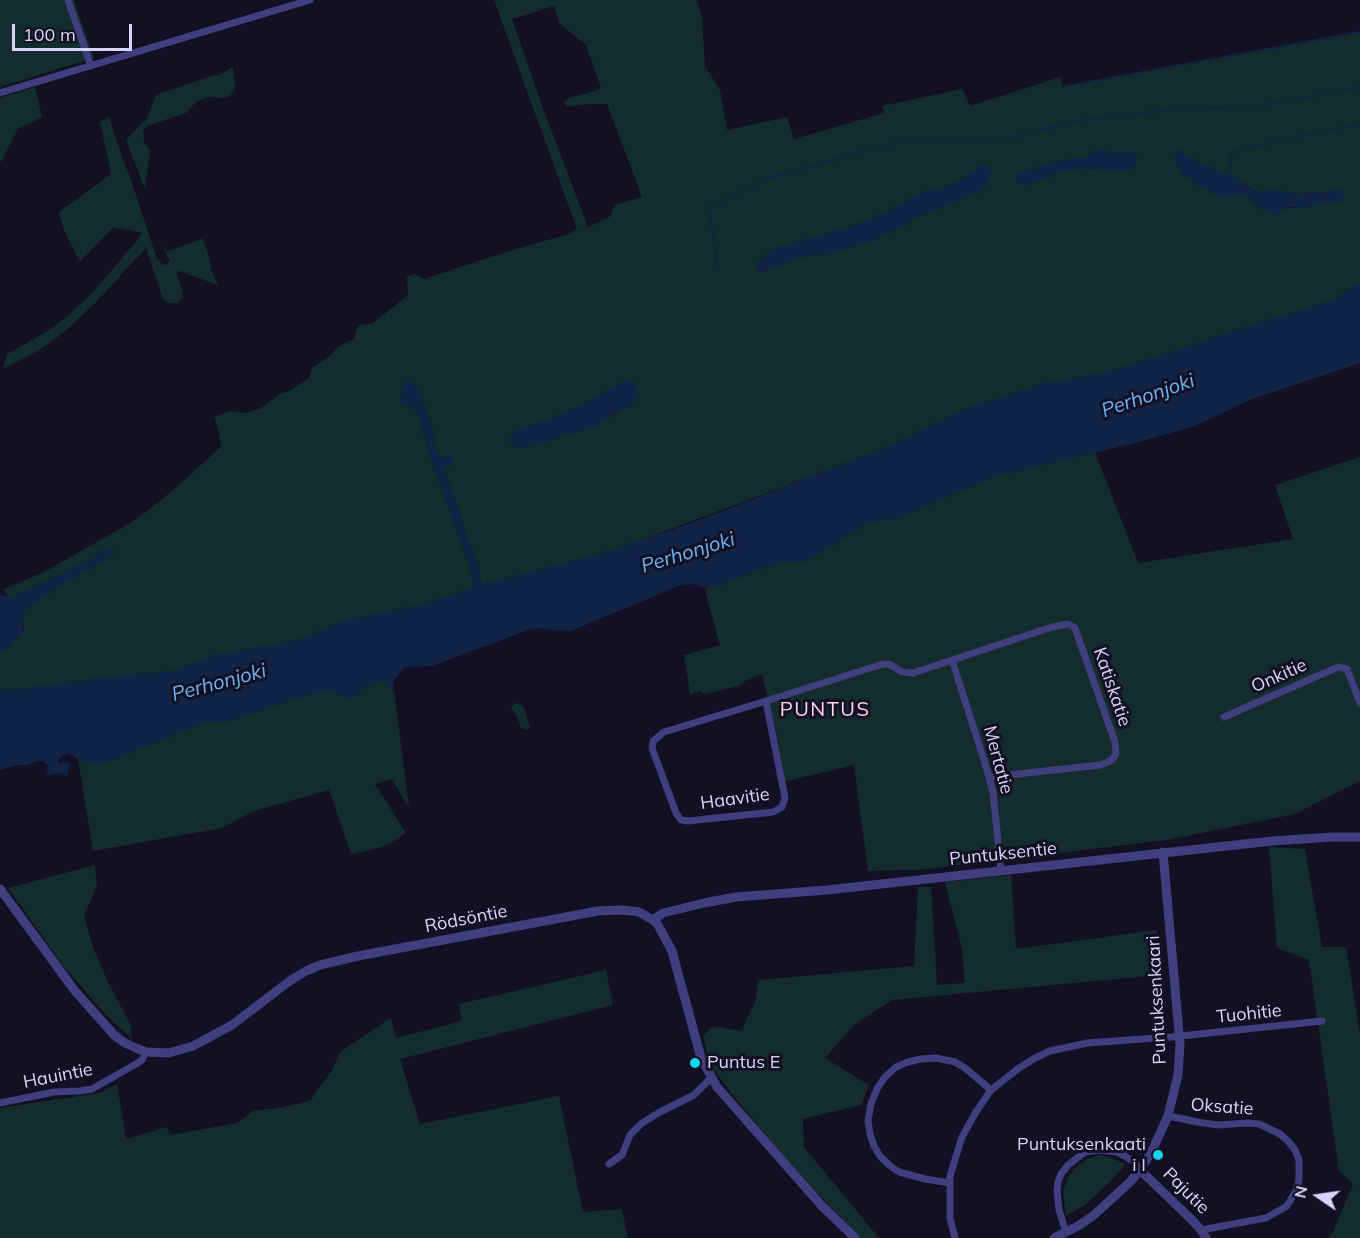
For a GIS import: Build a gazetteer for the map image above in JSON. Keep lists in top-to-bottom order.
{
  "streets": {
    "street": [
      "Onkitie",
      "Katiskatie",
      "Mertatie",
      "Haavitie",
      "Puntuksentie",
      "Rödsöntie",
      "Puntuksenkaari",
      "Tuohitie",
      "Hauintie",
      "Oksatie",
      "Pajutie"
    ]
  },
  "crossings": [
    ["Katiskatie", "Mertatie"],
    ["Katiskatie", "Haavitie"],
    ["Mertatie", "Haavitie"],
    ["Mertatie", "Puntuksentie"],
    ["Puntuksentie", "Rödsöntie"],
    ["Puntuksentie", "Puntuksenkaari"],
    ["Rödsöntie", "Hauintie"],
    ["Puntuksenkaari", "Tuohitie"],
    ["Puntuksenkaari", "Oksatie"],
    ["Puntuksenkaari", "Pajutie"],
    ["Oksatie", "Pajutie"]
  ],
  "districts": ["PUNTUS"],
  "water": ["Perhonjoki"],
  "places": ["Puntus E", "Puntuksenkaati i I"],
  "scale_bar": "100 m",
  "north": "left"
}
